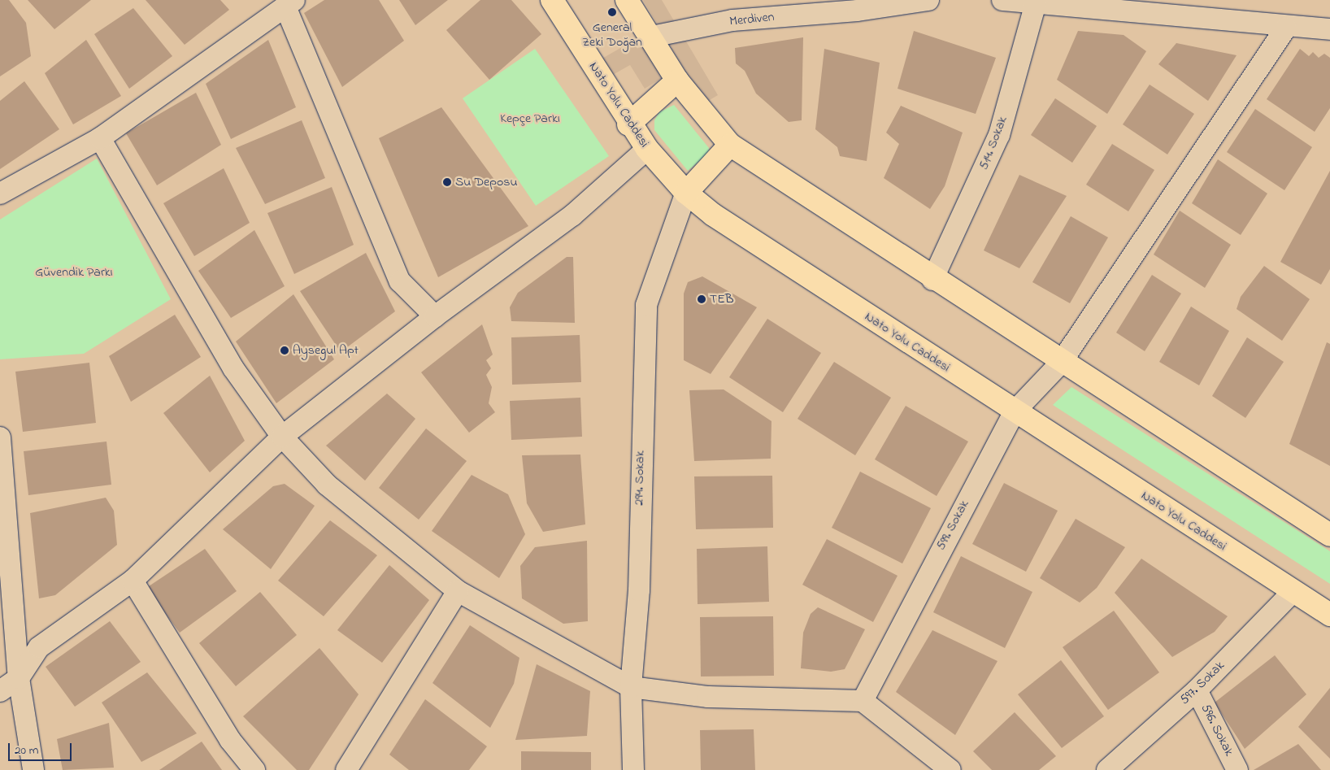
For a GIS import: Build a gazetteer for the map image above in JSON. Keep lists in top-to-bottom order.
{
  "streets": {
    "main road": ["Nato Yolu Caddesi"],
    "street": [
      "Merdiven",
      "514. Sokak",
      "294. Sokak",
      "599. Sokak",
      "597. Sokak",
      "596. Sokak"
    ]
  },
  "crossings": [
    ["Nato Yolu Caddesi", "294. Sokak"],
    ["Nato Yolu Caddesi", "599. Sokak"],
    ["Nato Yolu Caddesi", "597. Sokak"],
    ["597. Sokak", "596. Sokak"]
  ],
  "parks": ["Kepçe Parkı", "Güvendik Parkı"],
  "places": [
    "General Zeki Doğan",
    "Su Deposu",
    "TEB",
    "Aysegul Apt"
  ],
  "scale_bar": "20 m"
}
